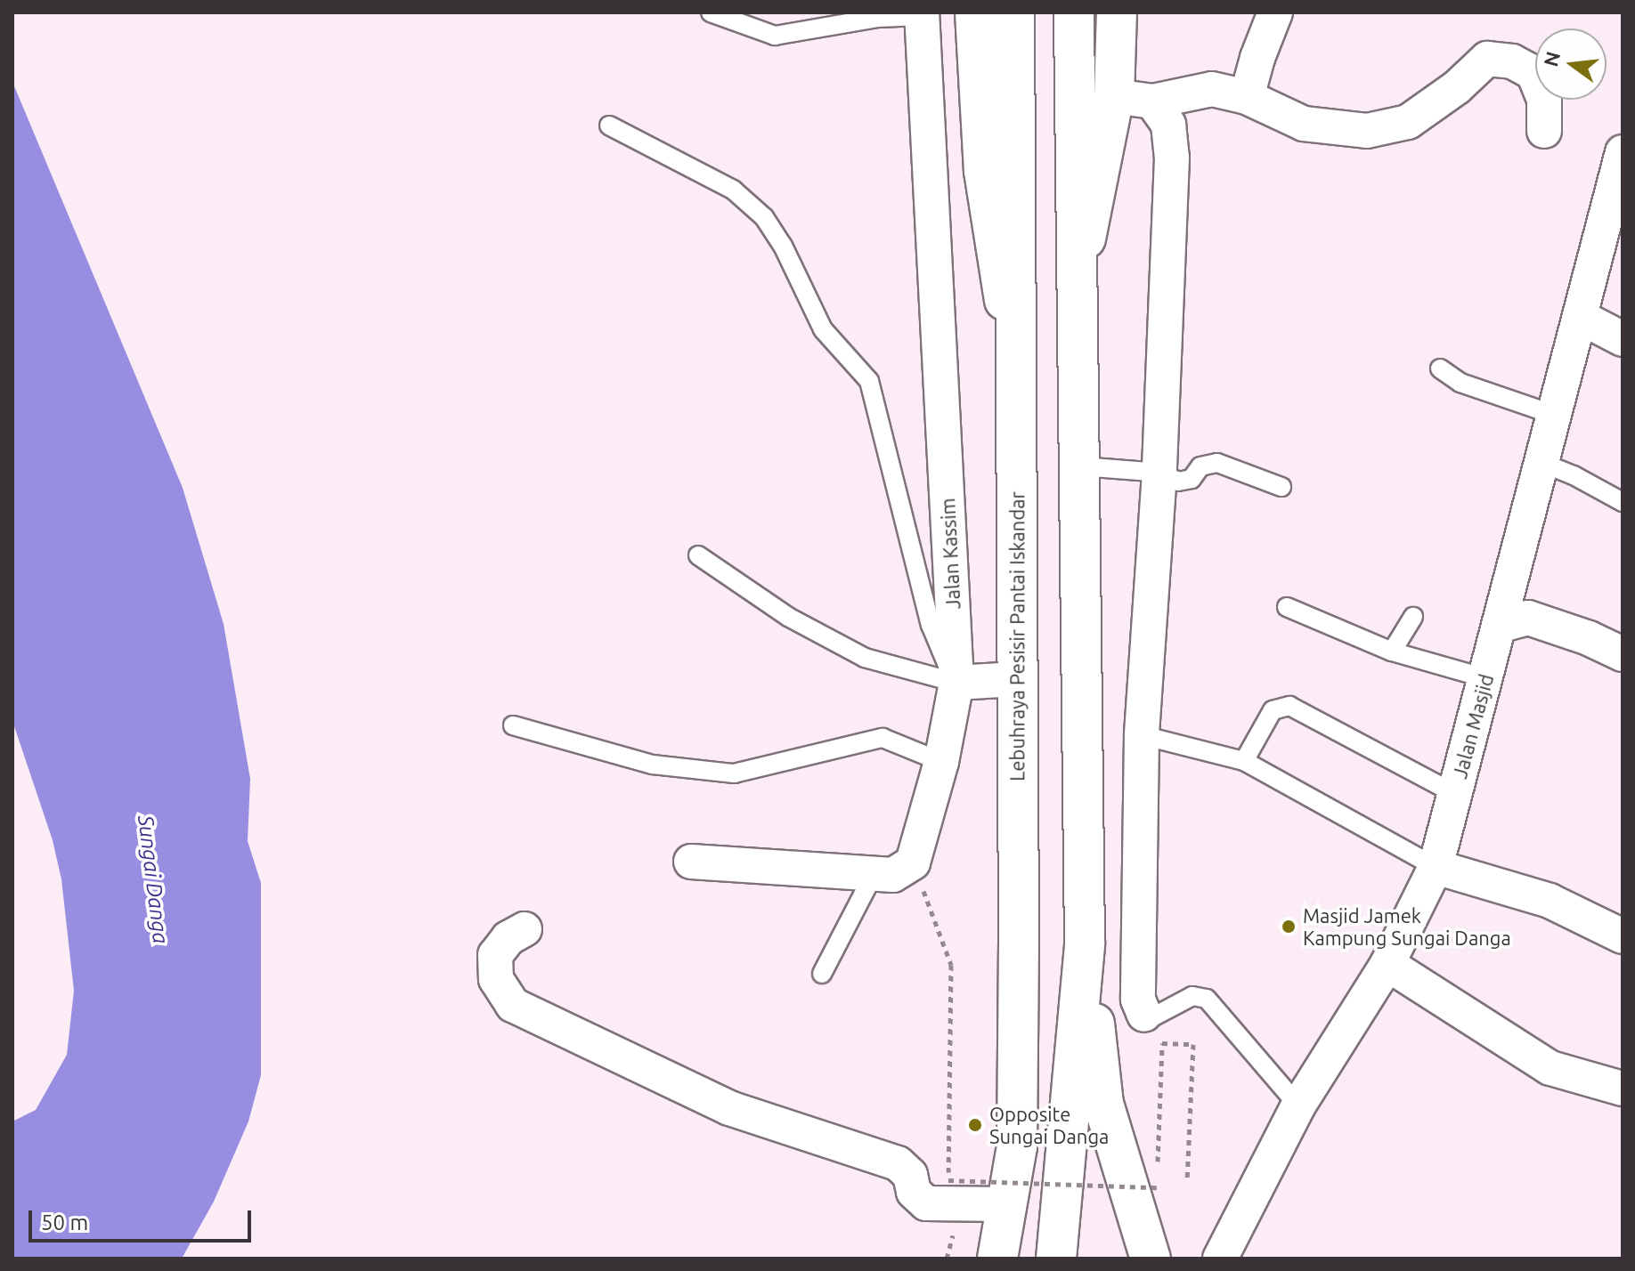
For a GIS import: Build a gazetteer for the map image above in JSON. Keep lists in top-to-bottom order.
{
  "streets": {
    "main road": ["Lebuhraya Pesisir Pantai Iskandar"],
    "street": ["Jalan Kassim", "Jalan Masjid"]
  },
  "water": ["Sungai Danga"],
  "places": ["Masjid Jamek Kampung Sungai Danga", "Opposite Sungai Danga"],
  "scale_bar": "50 m",
  "north": "left"
}
